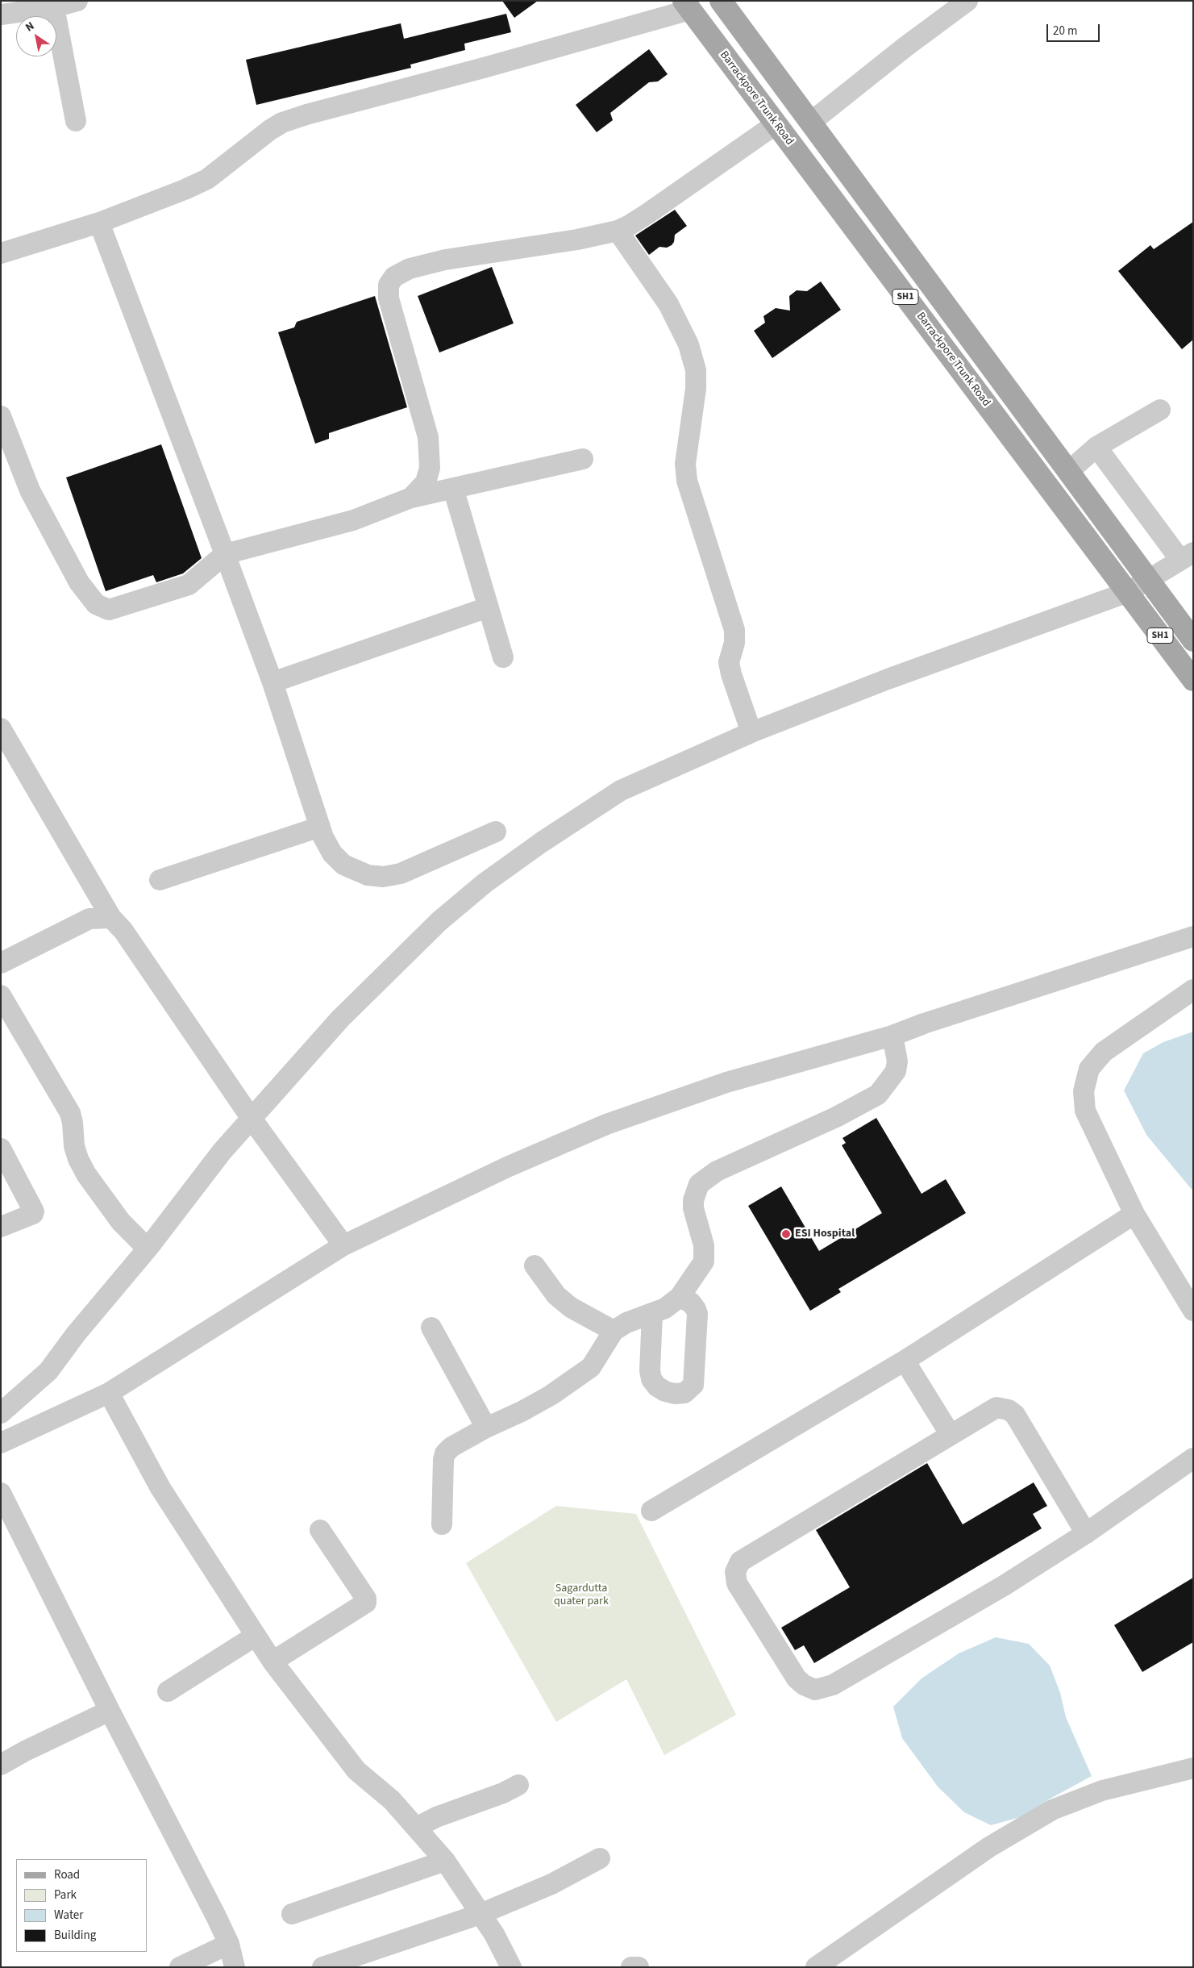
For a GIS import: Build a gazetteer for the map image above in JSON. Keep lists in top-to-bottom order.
{
  "streets": {
    "main road": ["Barrackpore Trunk Road", "SH1"]
  },
  "parks": ["Sagardutta quater park"],
  "places": ["ESI Hospital"],
  "legend": [
    "Road",
    "Park",
    "Water",
    "Building"
  ],
  "scale_bar": "20 m",
  "north": "top left"
}
